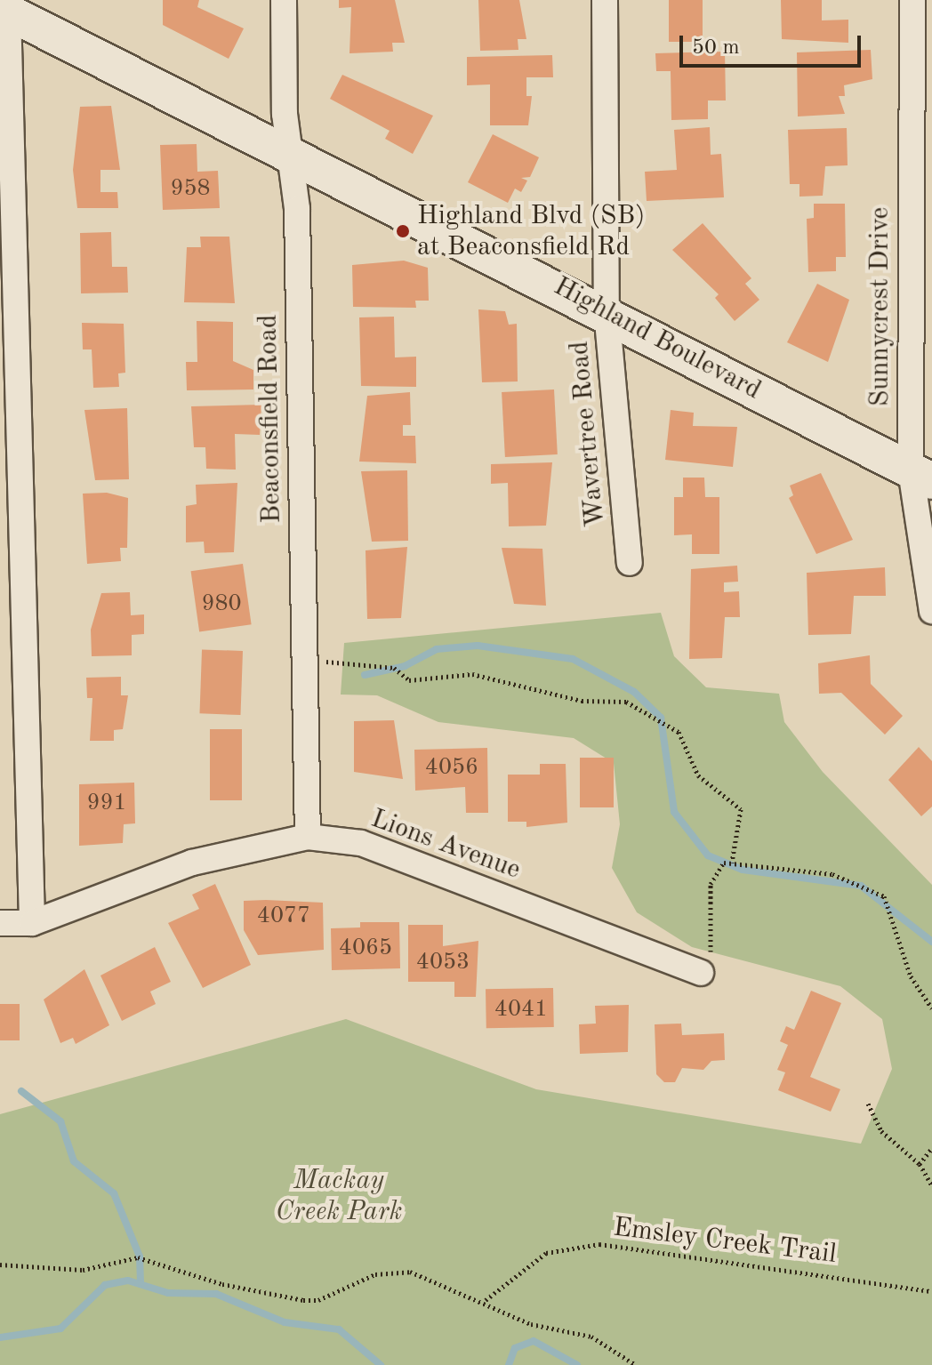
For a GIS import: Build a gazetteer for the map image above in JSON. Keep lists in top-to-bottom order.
{
  "streets": {
    "street": [
      "Sunnycrest Drive",
      "Highland Boulevard",
      "Beaconsfield Road",
      "Wavertree Road",
      "Lions Avenue"
    ],
    "path": ["Emsley Creek Trail"]
  },
  "crossings": [
    ["Sunnycrest Drive", "Highland Boulevard"],
    ["Highland Boulevard", "Beaconsfield Road"],
    ["Highland Boulevard", "Wavertree Road"],
    ["Beaconsfield Road", "Lions Avenue"]
  ],
  "parks": ["Mackay Creek Park"],
  "places": ["Highland Blvd (SB) at Beaconsfield Rd"],
  "house_numbers": [
    "958",
    "980",
    "4056",
    "991",
    "4077",
    "4065",
    "4053",
    "4041"
  ],
  "scale_bar": "50 m"
}
